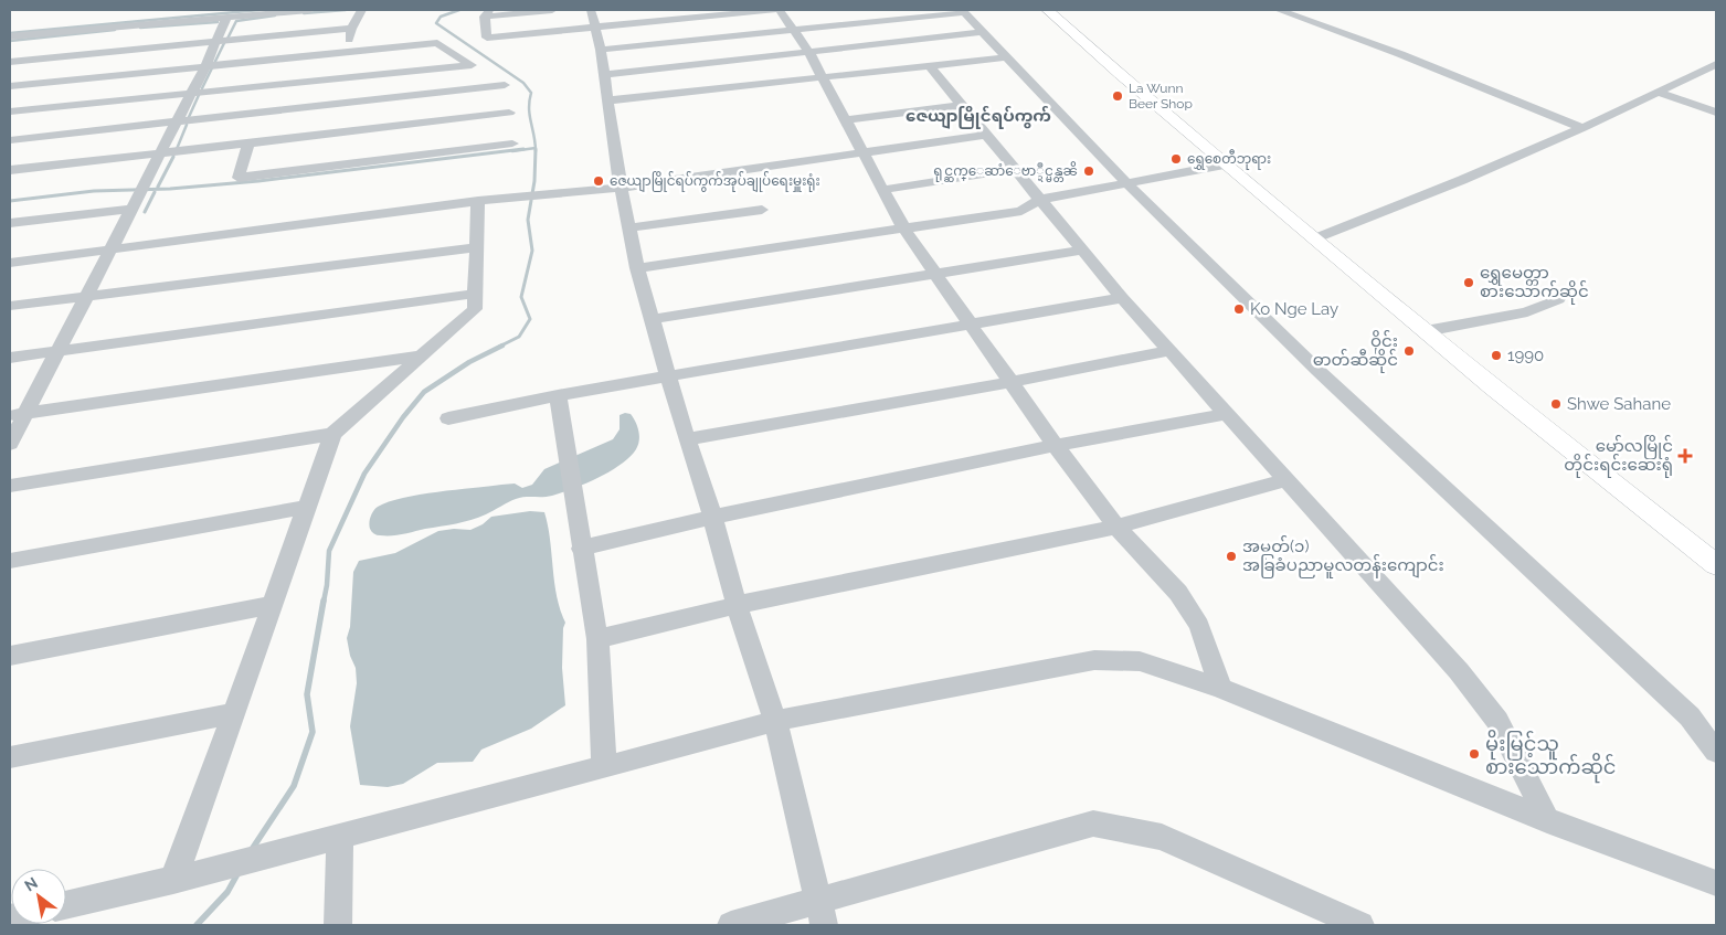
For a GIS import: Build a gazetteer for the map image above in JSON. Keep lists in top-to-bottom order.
{
  "districts": ["ဇေယျာမြိုင်ရပ်ကွက်"],
  "places": {
    "other": [
      "La Wunn Beer Shop",
      "ရွှေစေတီဘုရား",
      "ရုင္ဆက္ေဆာံေဗာ္ဍဳင္မန္တၼိ",
      "ဇေယျာမြိုင်ရပ်ကွက်အုပ်ချုပ်ရေးမှူးရုံး",
      "ရွှေမေတ္တာ စားသောက်ဆိုင်",
      "Ko Nge Lay",
      "ဝိုင်း ဓာတ်ဆီဆိုင်",
      "1990",
      "Shwe Sahane",
      "အမှတ်(၁) အခြခံပညာမူလတန်းကျောင်း",
      "မိုးမြင့်သူ စားသောက်ဆိုင်"
    ],
    "health": ["မော်လမြိုင် တိုင်းရင်းဆေးရုံ"]
  },
  "north": "top left"
}
